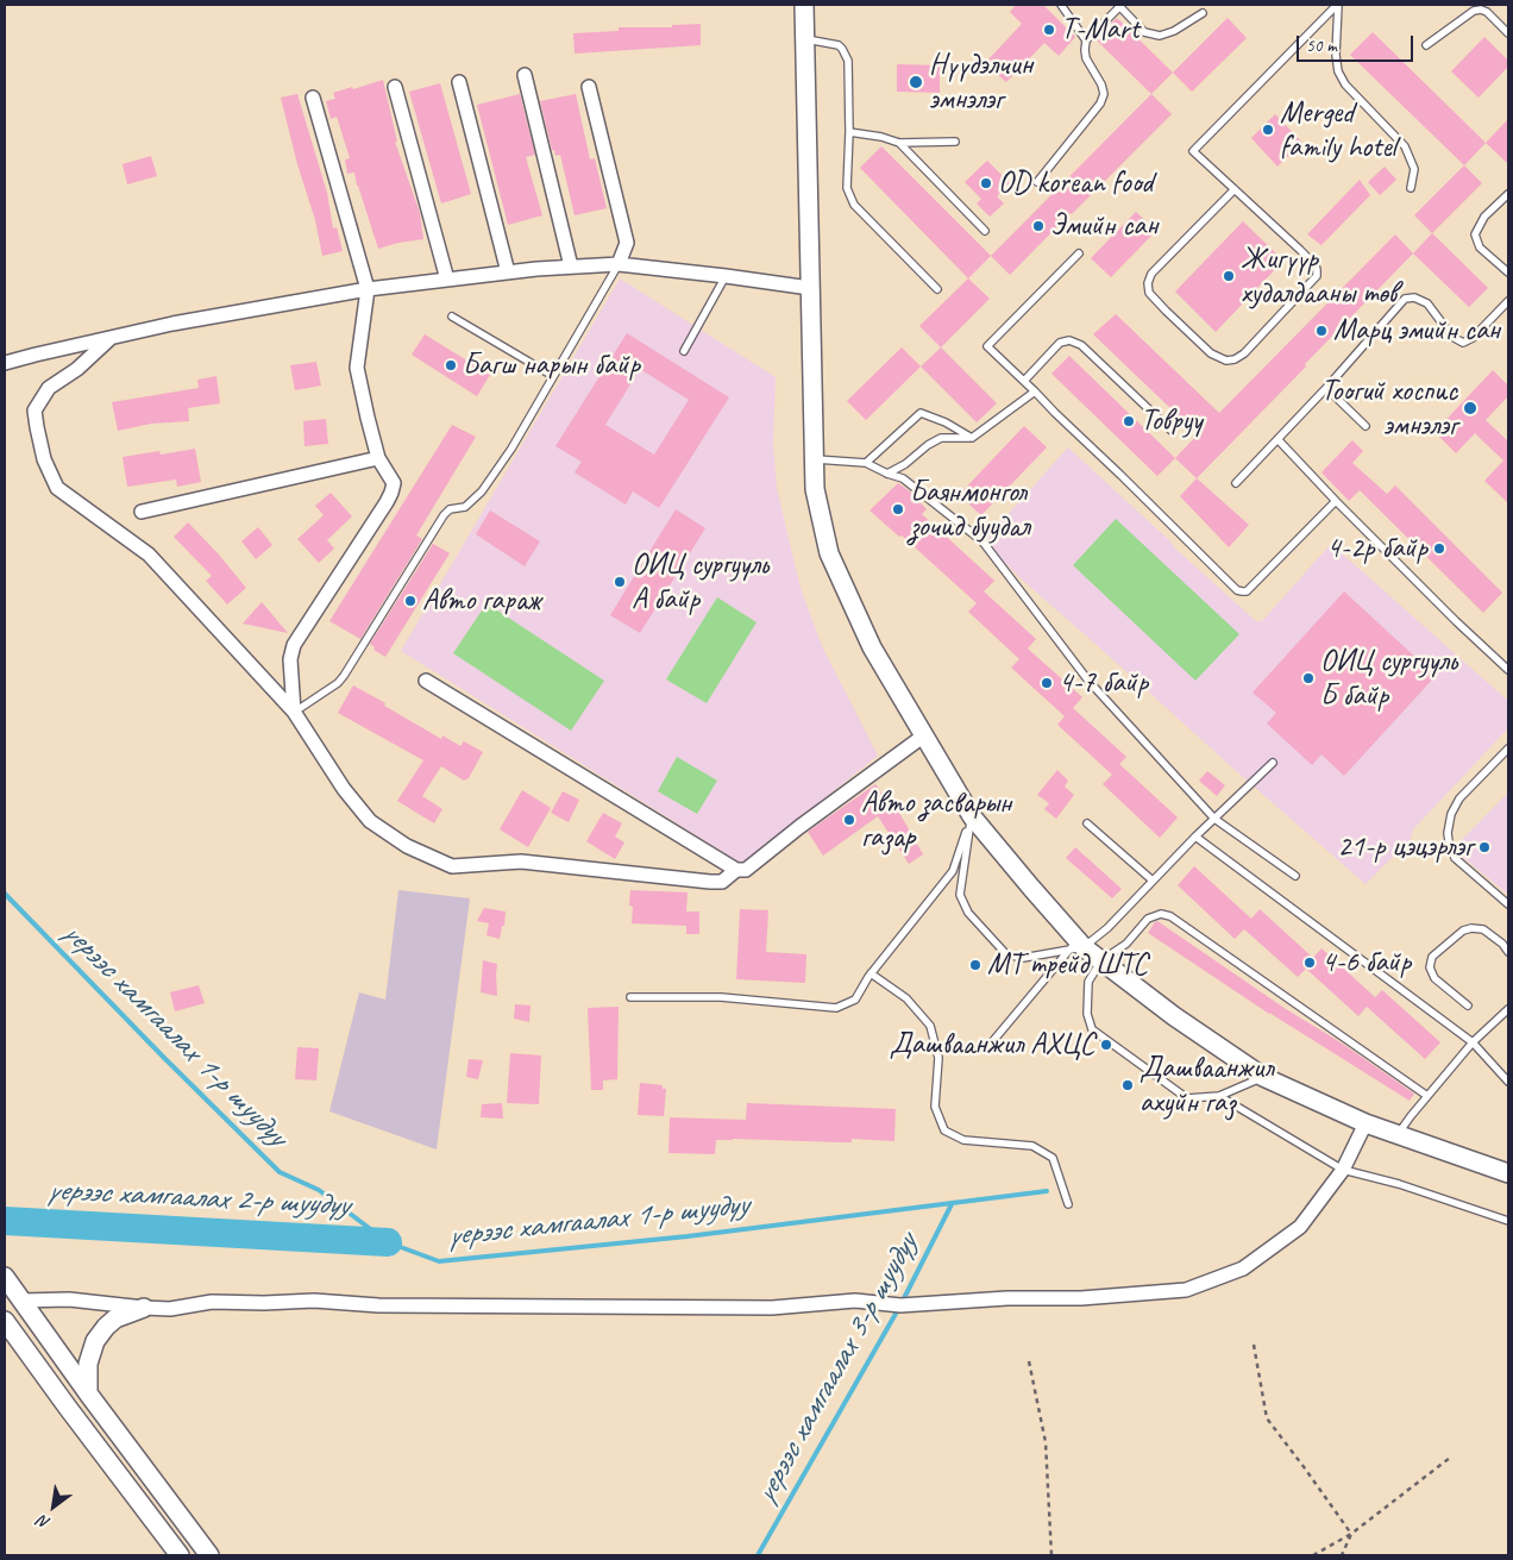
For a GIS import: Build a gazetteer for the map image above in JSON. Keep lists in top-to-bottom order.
{
  "water": ["үерээс хамгаалах 1-р шуудуу", "үерээс хамгаалах 2-р шуудуу", "үерээс хамгаалах 3-р шуудуу"],
  "places": [
    "T-Mart",
    "Нүүдэлчин эмнэлэг",
    "Merged family hotel",
    "OD korean food",
    "Эмийн сан",
    "Жигүүр худалдааны төв",
    "Марц эмийн сан",
    "Багш нарын байр",
    "Тоогий хоспис эмнэлэг",
    "Товруу",
    "Баянмонгол зочид буудал",
    "4-2р байр",
    "ОИЦ сургууль А байр",
    "Авто гараж",
    "ОИЦ сургууль Б байр",
    "4-7 байр",
    "Авто засварын газар",
    "21-р цэцэрлэг",
    "4-6 байр",
    "МТ трейд ШТС",
    "Дашваанжил АХЦС",
    "Дашваанжил ахуйн газ"
  ],
  "scale_bar": "50 m",
  "north": "bottom left"
}
